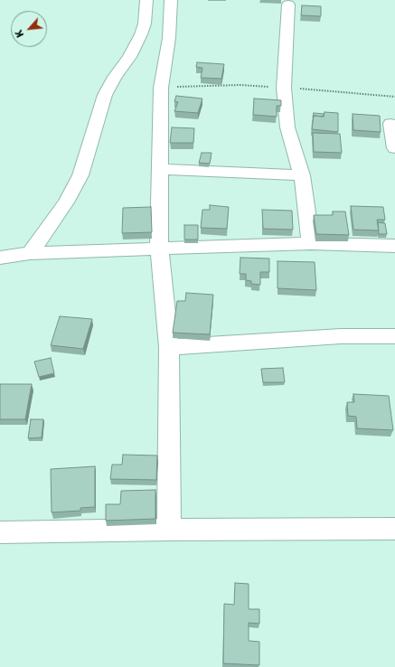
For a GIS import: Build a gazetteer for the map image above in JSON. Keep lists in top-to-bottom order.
{
  "north": "bottom left"
}
